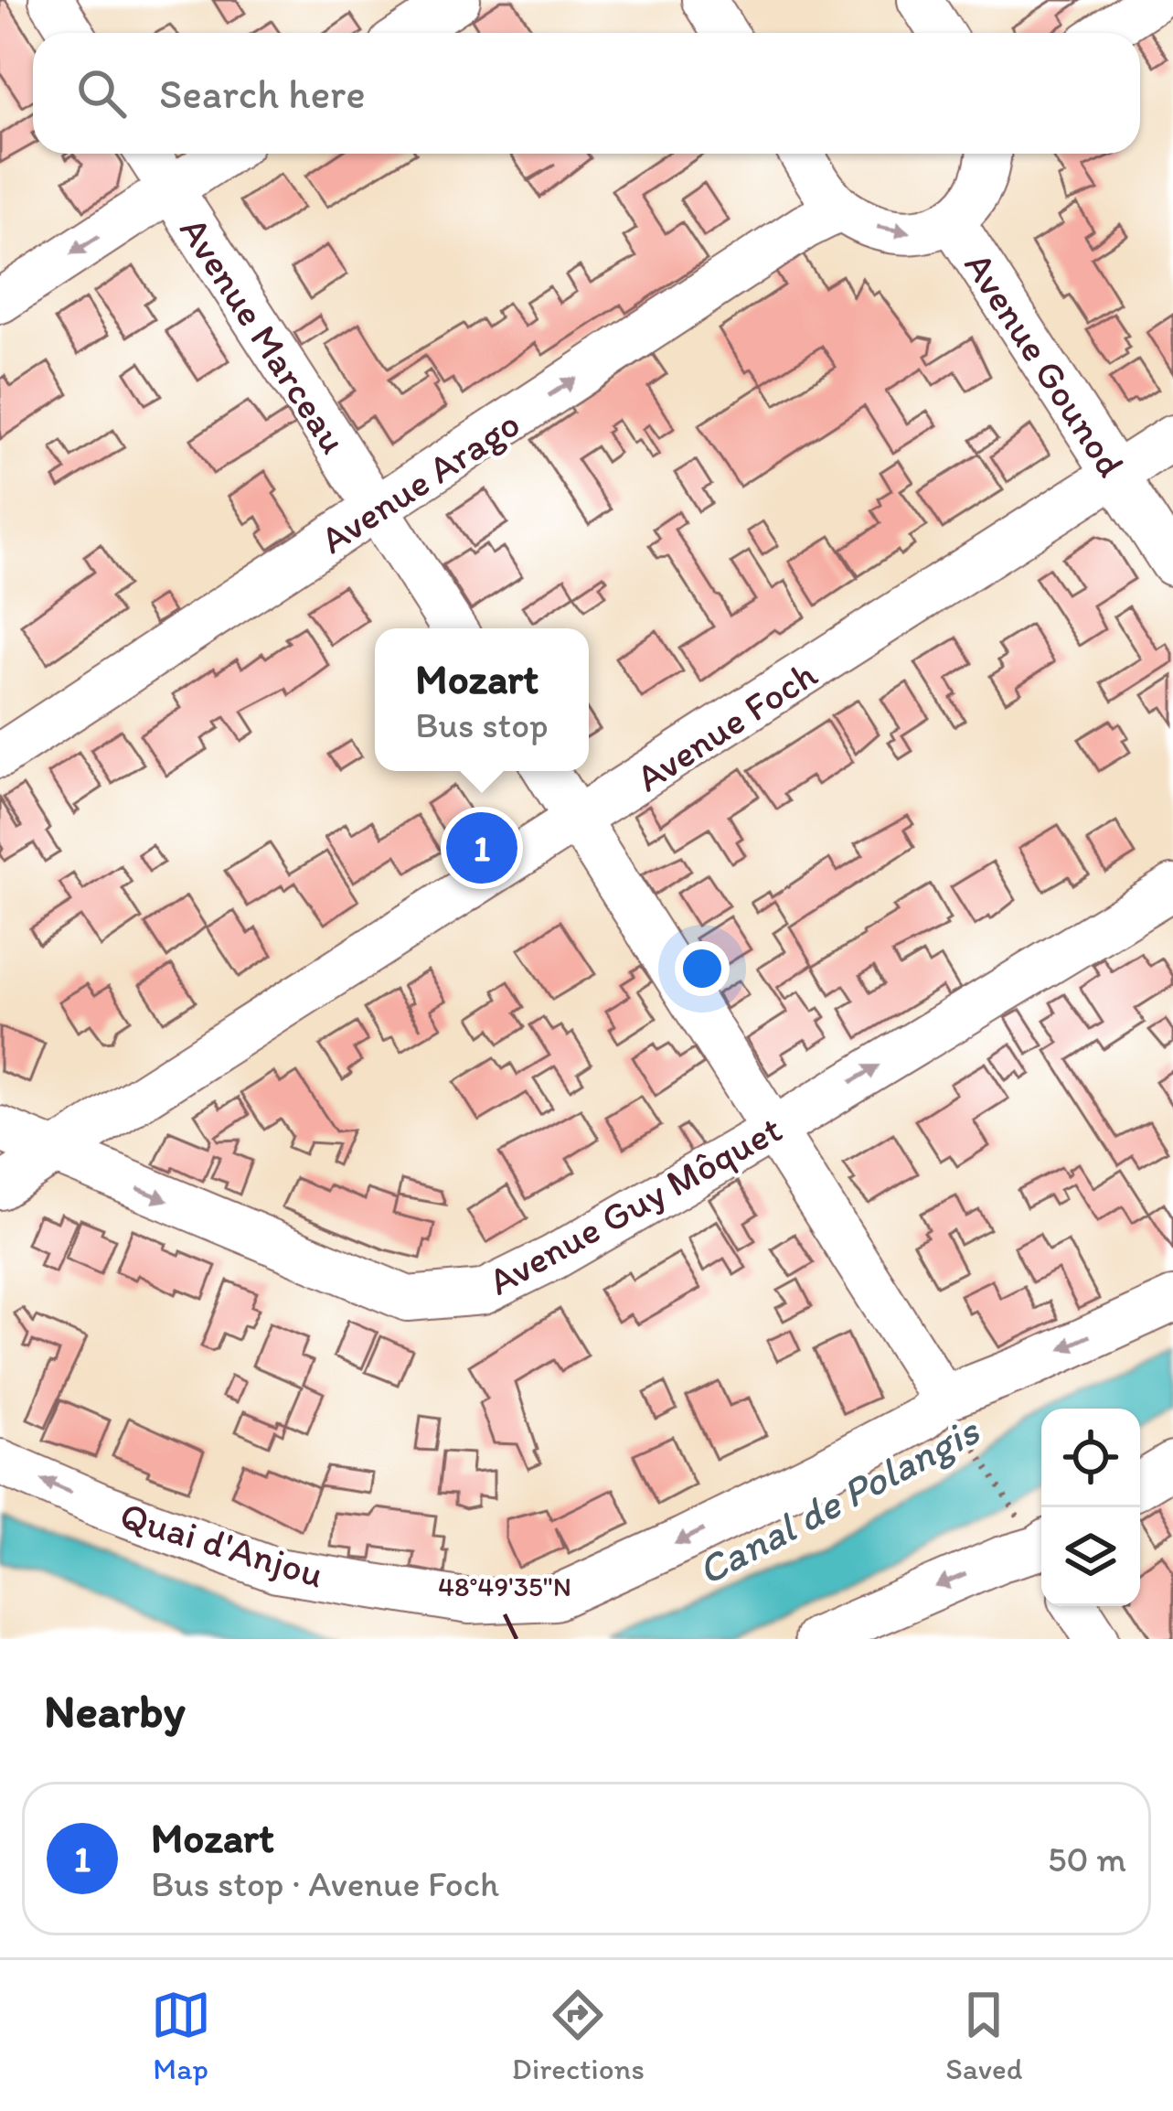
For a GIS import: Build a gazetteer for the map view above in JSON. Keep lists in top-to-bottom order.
{
  "streets": {
    "street": [
      "Avenue Marceau",
      "Avenue Gounod",
      "Avenue Arago",
      "Avenue Foch",
      "Avenue Guy Môquet",
      "Quai d'Anjou"
    ]
  },
  "crossings": [
    ["Avenue Marceau", "Avenue Arago"],
    ["Avenue Gounod", "Avenue Foch"],
    ["Avenue Foch", "Avenue Guy Môquet"]
  ],
  "one_way": ["Avenue Arago", "Avenue Guy Môquet", "Quai d'Anjou"],
  "water": ["Canal de Polangis"],
  "page": {
    "search": "Search here",
    "popup": ["Mozart", "Bus stop"],
    "pins": "1",
    "heading": "Nearby",
    "list": [
      {
        "mark": "1",
        "name": "Mozart",
        "note": "Bus stop · Avenue Foch",
        "value": "50 m"
      }
    ],
    "nav": ["Map", "Directions", "Saved"]
  },
  "coordinates": ["48°49'35\"N"]
}
